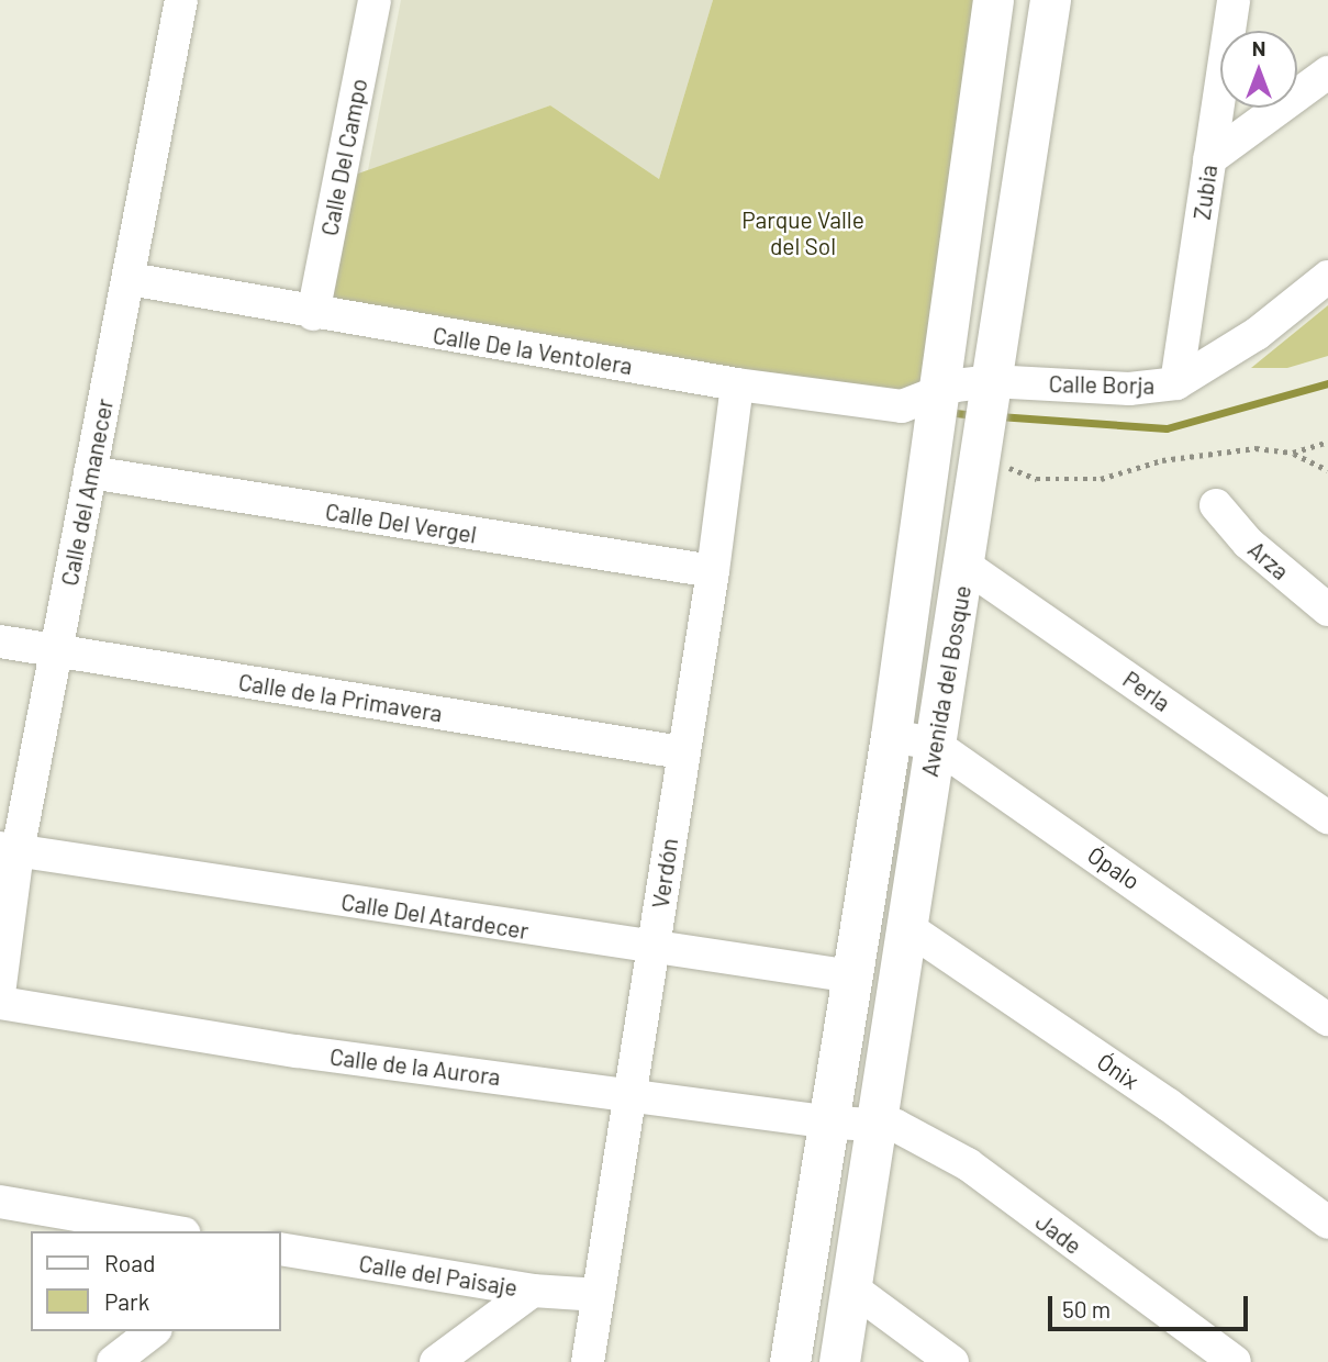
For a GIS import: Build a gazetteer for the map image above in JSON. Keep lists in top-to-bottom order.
{
  "streets": {
    "street": [
      "Calle Del Campo",
      "Zubia",
      "Calle De la Ventolera",
      "Calle Borja",
      "Calle del Amanecer",
      "Calle Del Vergel",
      "Arza",
      "Avenida del Bosque",
      "Perla",
      "Calle de la Primavera",
      "Ópalo",
      "Verdón",
      "Calle Del Atardecer",
      "Calle de la Aurora",
      "Ónix",
      "Jade",
      "Calle del Paisaje"
    ]
  },
  "crossings": [
    ["Calle Del Campo", "Calle De la Ventolera"],
    ["Zubia", "Calle Borja"],
    ["Calle De la Ventolera", "Calle Borja"],
    ["Calle De la Ventolera", "Calle del Amanecer"],
    ["Calle De la Ventolera", "Avenida del Bosque"],
    ["Calle De la Ventolera", "Verdón"],
    ["Calle Borja", "Avenida del Bosque"],
    ["Calle del Amanecer", "Calle Del Vergel"],
    ["Calle del Amanecer", "Calle de la Primavera"],
    ["Calle del Amanecer", "Calle Del Atardecer"],
    ["Calle Del Vergel", "Verdón"],
    ["Avenida del Bosque", "Perla"],
    ["Avenida del Bosque", "Ópalo"],
    ["Avenida del Bosque", "Calle Del Atardecer"],
    ["Avenida del Bosque", "Calle de la Aurora"],
    ["Avenida del Bosque", "Ónix"],
    ["Avenida del Bosque", "Jade"],
    ["Calle de la Primavera", "Verdón"],
    ["Verdón", "Calle Del Atardecer"],
    ["Verdón", "Calle de la Aurora"],
    ["Verdón", "Calle del Paisaje"],
    ["Calle de la Aurora", "Jade"]
  ],
  "parks": ["Parque Valle del Sol"],
  "legend": ["Road", "Park"],
  "scale_bar": "50 m",
  "north": "top"
}
